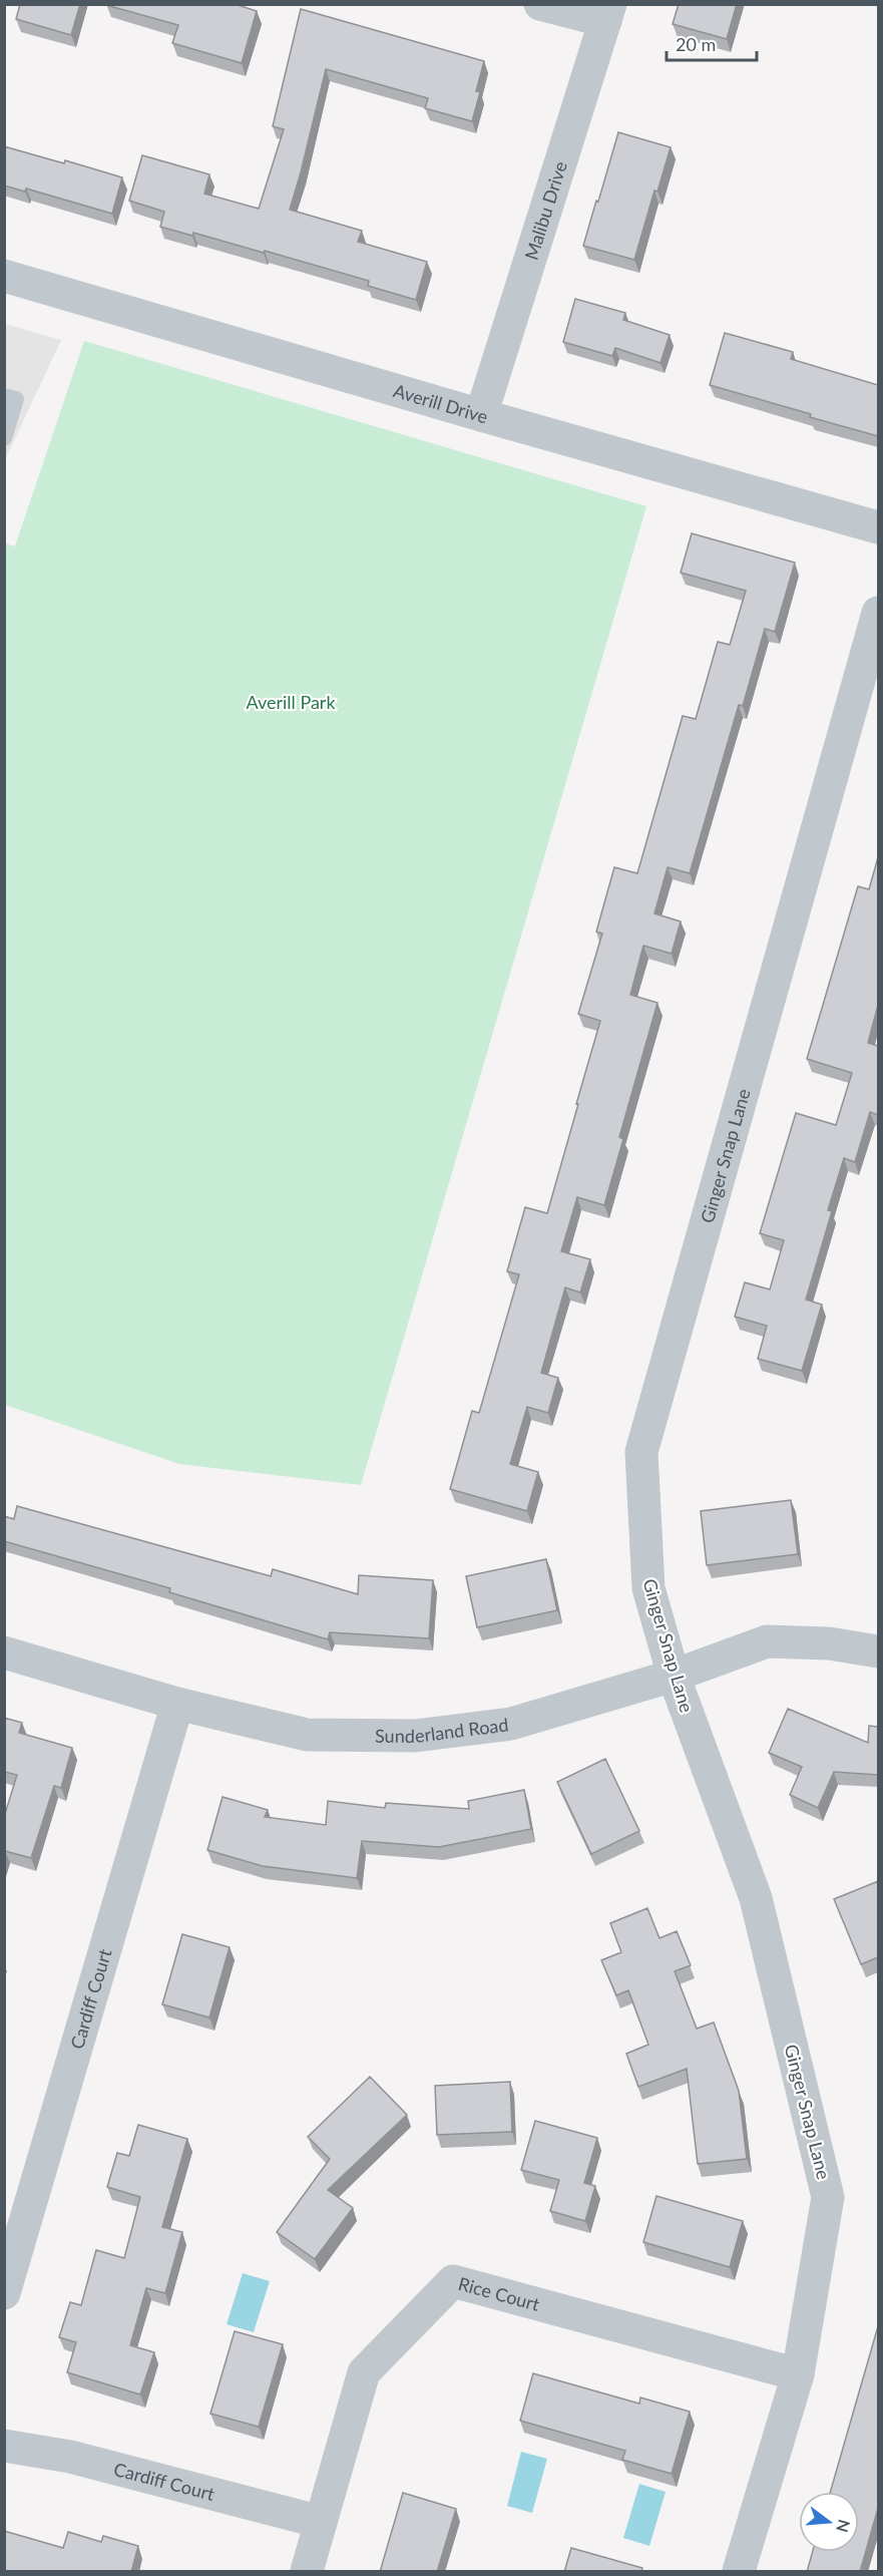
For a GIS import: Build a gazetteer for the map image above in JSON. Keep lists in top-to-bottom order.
{
  "streets": {
    "street": [
      "Malibu Drive",
      "Averill Drive",
      "Ginger Snap Lane",
      "Sunderland Road",
      "Cardiff Court",
      "Rice Court"
    ]
  },
  "crossings": [
    ["Malibu Drive", "Averill Drive"],
    ["Ginger Snap Lane", "Sunderland Road"],
    ["Ginger Snap Lane", "Rice Court"],
    ["Sunderland Road", "Cardiff Court"],
    ["Cardiff Court", "Rice Court"]
  ],
  "parks": ["Averill Park"],
  "scale_bar": "20 m",
  "north": "right"
}
